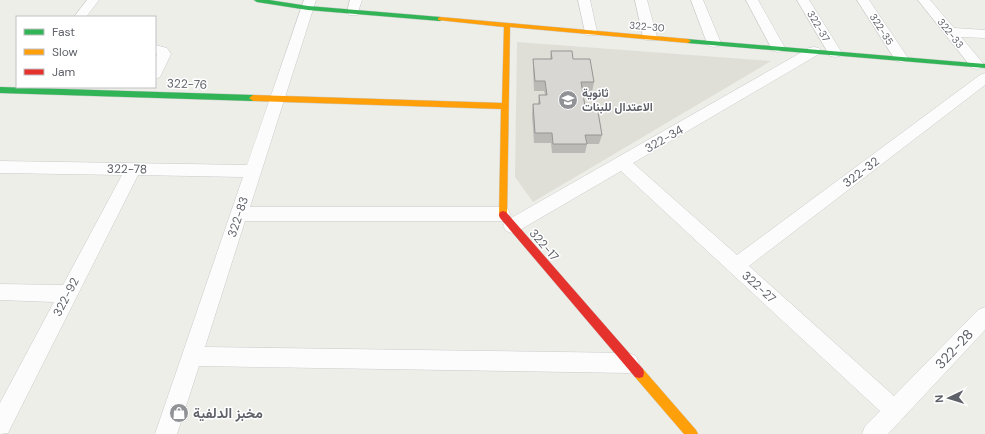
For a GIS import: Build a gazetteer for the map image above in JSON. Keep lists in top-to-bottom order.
{
  "streets": {
    "street": [
      "322-30",
      "322-37",
      "322-35",
      "322-33",
      "322-76",
      "322-34",
      "322-78",
      "322-32",
      "322-83",
      "322-17",
      "322-27",
      "322-92",
      "322-28"
    ]
  },
  "crossings": [
    ["322-30", "322-37"],
    ["322-30", "322-35"],
    ["322-30", "322-33"],
    ["322-30", "322-34"],
    ["322-30", "322-32"],
    ["322-30", "322-83"],
    ["322-33", "322-32"],
    ["322-76", "322-83"],
    ["322-34", "322-17"],
    ["322-34", "322-27"],
    ["322-78", "322-83"],
    ["322-78", "322-92"],
    ["322-32", "322-27"],
    ["322-27", "322-28"]
  ],
  "places": {
    "school or university": ["ثانوية الاعتدال للبنات"],
    "shop": ["مخبز الدلفية"]
  },
  "legend": ["Fast", "Slow", "Jam"],
  "north": "left"
}
